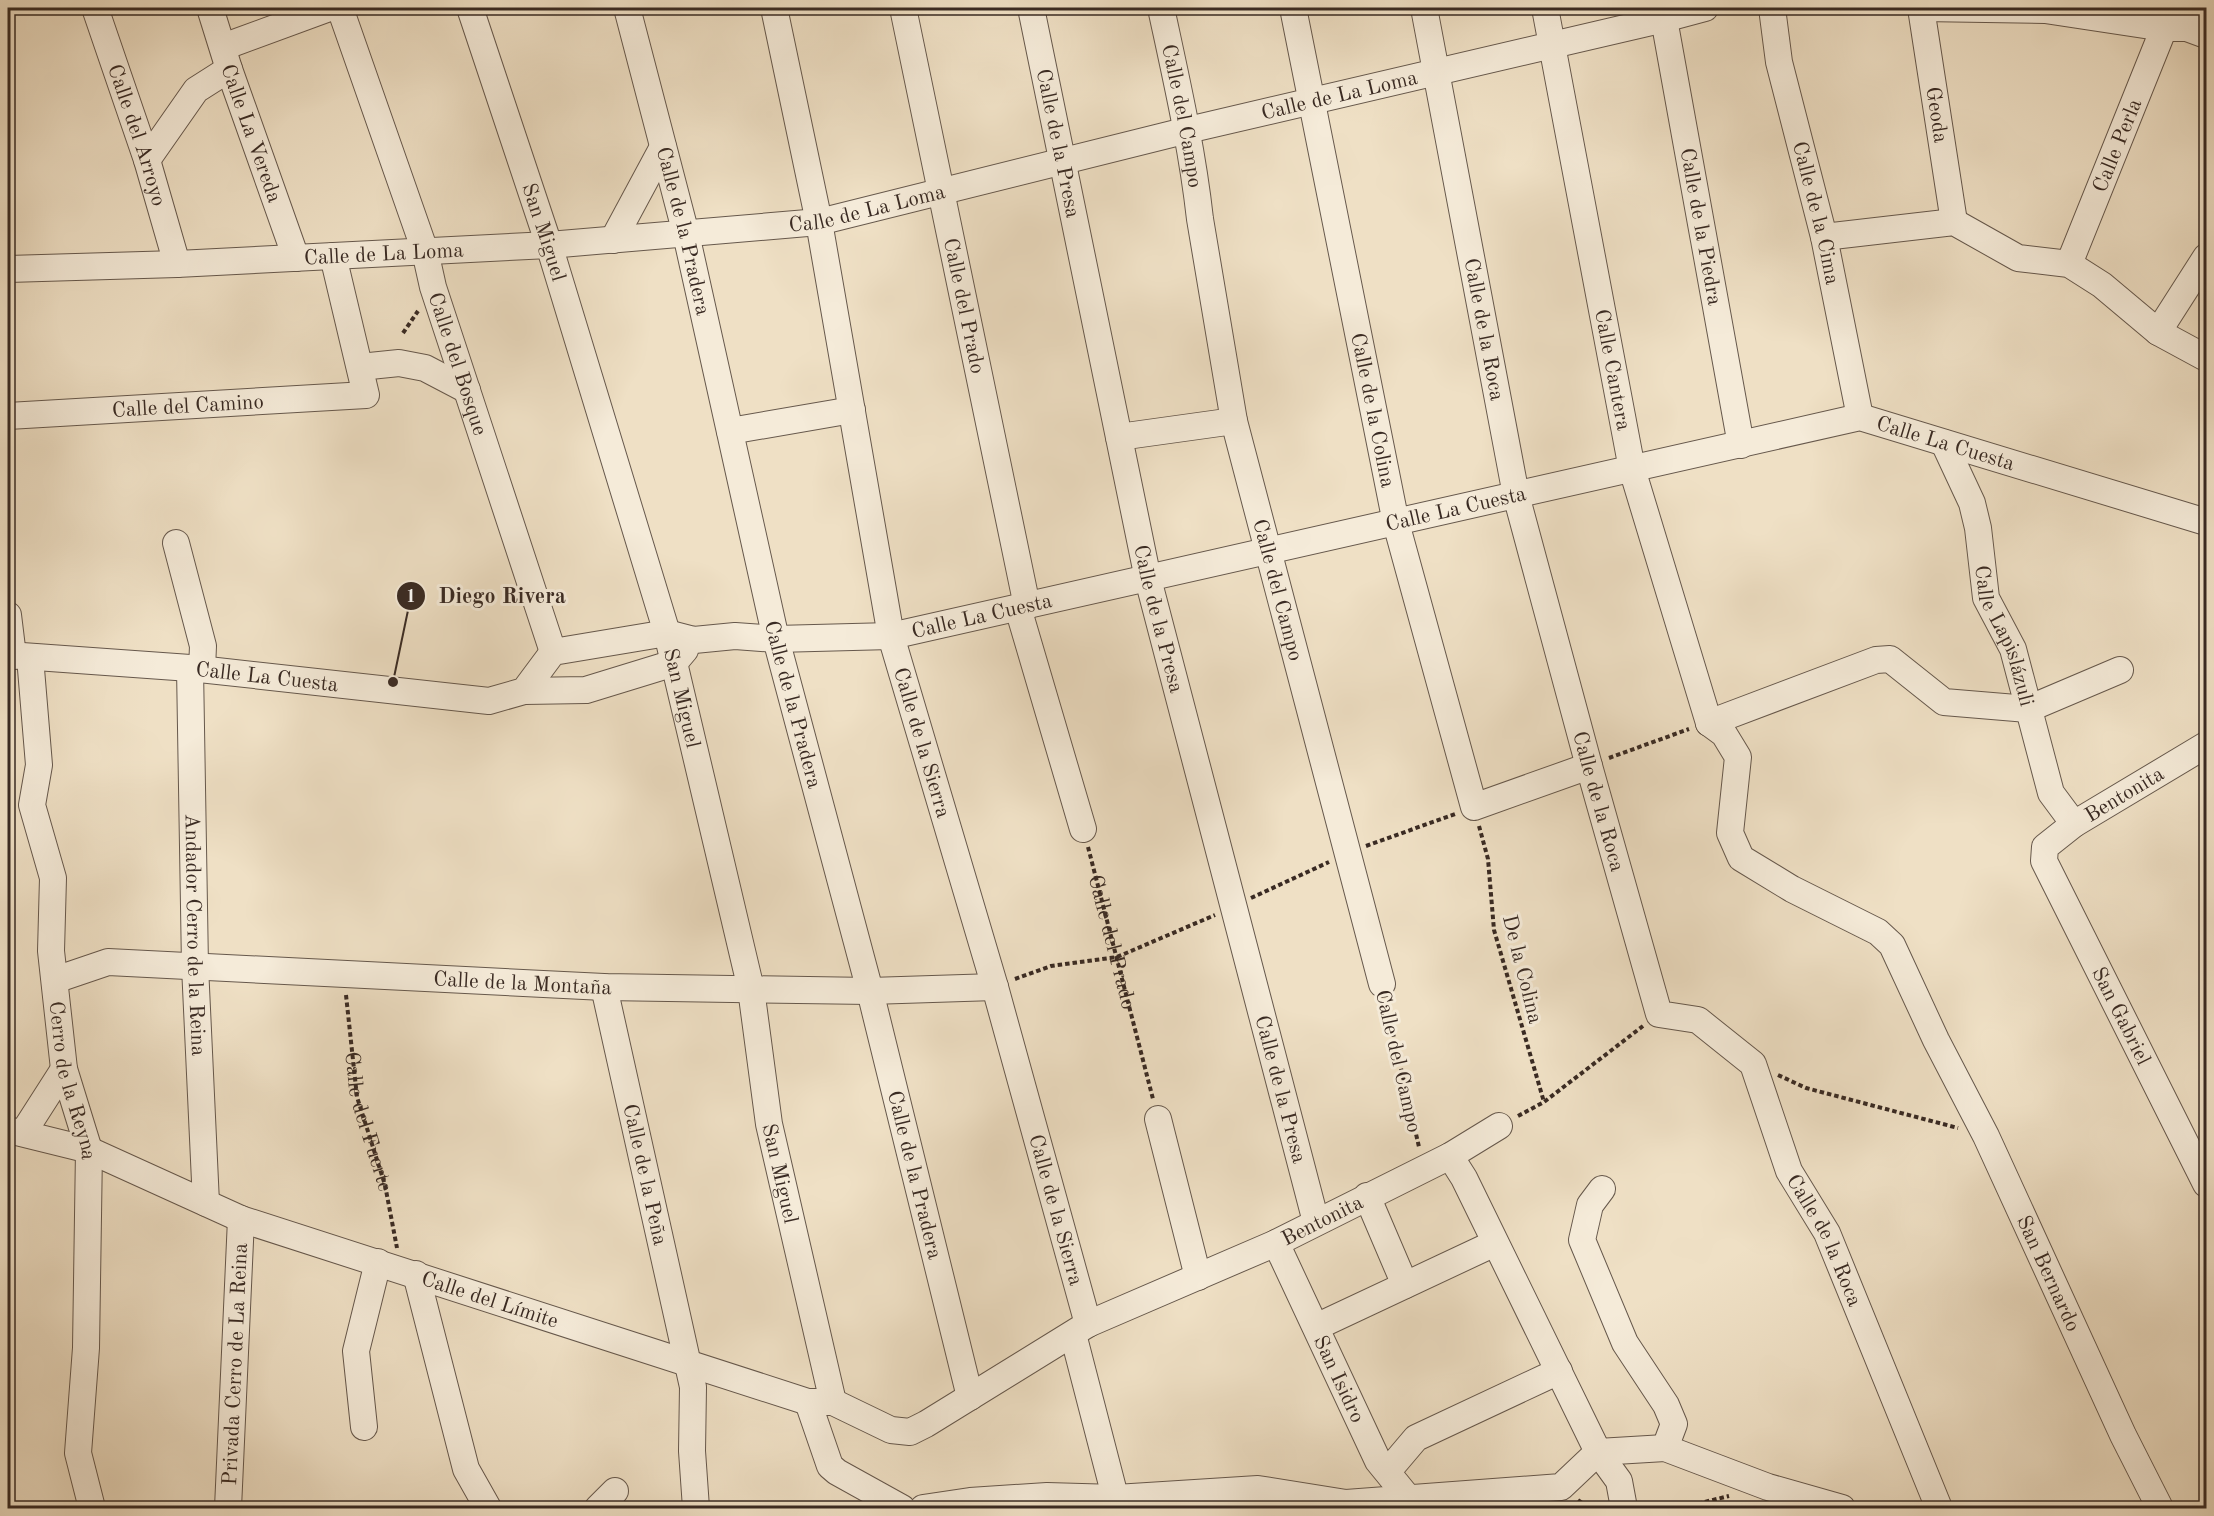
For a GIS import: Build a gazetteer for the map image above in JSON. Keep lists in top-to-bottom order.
{
  "streets": {
    "street": [
      "Calle de La Loma",
      "Calle del Campo",
      "Geoda",
      "Calle La Vereda",
      "Calle del Arroyo",
      "Calle de la Presa",
      "Calle Perla",
      "Calle de la Cima",
      "Calle de la Piedra",
      "Calle de la Pradera",
      "San Miguel",
      "Calle del Prado",
      "Calle de la Roca",
      "Calle del Bosque",
      "Calle Cantera",
      "Calle del Camino",
      "Calle de la Colina",
      "Calle La Cuesta",
      "Calle Lapislázuli",
      "Calle de la Sierra",
      "Bentonita",
      "Andador Cerro de la Reina",
      "Calle de la Montaña",
      "San Gabriel",
      "Cerro de la Reyna",
      "Calle de la Peña",
      "San Bernardo",
      "Calle del Límite",
      "Privada Cerro de La Reina",
      "San Isidro"
    ],
    "path": ["De la Colina", "Calle del Fuerte"]
  },
  "crossings": [
    ["Calle de La Loma", "Calle del Campo"],
    ["Calle de La Loma", "Calle La Vereda"],
    ["Calle de La Loma", "Calle del Arroyo"],
    ["Calle de La Loma", "Calle de la Presa"],
    ["Calle de La Loma", "Calle de la Piedra"],
    ["Calle de La Loma", "Calle de la Pradera"],
    ["Calle de La Loma", "San Miguel"],
    ["Calle de La Loma", "Calle del Prado"],
    ["Calle de La Loma", "Calle de la Roca"],
    ["Calle de La Loma", "Calle del Bosque"],
    ["Calle de La Loma", "Calle Cantera"],
    ["Calle de La Loma", "Calle de la Colina"],
    ["Calle de La Loma", "Calle de la Sierra"],
    ["Calle del Campo", "Calle La Cuesta"],
    ["Calle del Campo", "Bentonita"],
    ["Calle de la Presa", "Calle La Cuesta"],
    ["Calle de la Presa", "Bentonita"],
    ["Calle de la Cima", "Calle La Cuesta"],
    ["Calle de la Piedra", "Calle La Cuesta"],
    ["Calle de la Pradera", "Calle La Cuesta"],
    ["Calle de la Pradera", "Bentonita"],
    ["Calle de la Pradera", "Calle de la Montaña"],
    ["Calle de la Pradera", "Calle del Límite"],
    ["San Miguel", "Calle La Cuesta"],
    ["San Miguel", "Calle de la Montaña"],
    ["San Miguel", "Calle del Límite"],
    ["Calle del Prado", "Calle La Cuesta"],
    ["Calle de la Roca", "Calle La Cuesta"],
    ["Calle del Bosque", "Calle La Cuesta"],
    ["Calle Cantera", "Calle La Cuesta"],
    ["Calle Cantera", "San Bernardo"],
    ["Calle de la Colina", "Calle La Cuesta"],
    ["Calle de la Colina", "De la Colina"],
    ["Calle La Cuesta", "Calle Lapislázuli"],
    ["Calle La Cuesta", "Calle de la Sierra"],
    ["Calle La Cuesta", "Andador Cerro de la Reina"],
    ["Calle La Cuesta", "Cerro de la Reyna"],
    ["Calle Lapislázuli", "Bentonita"],
    ["Calle de la Sierra", "Bentonita"],
    ["Calle de la Sierra", "Calle de la Montaña"],
    ["Bentonita", "San Gabriel"],
    ["Bentonita", "Calle del Límite"],
    ["Bentonita", "San Isidro"],
    ["Andador Cerro de la Reina", "Calle de la Montaña"],
    ["Andador Cerro de la Reina", "Calle del Límite"],
    ["Calle de la Montaña", "Cerro de la Reyna"],
    ["Calle de la Montaña", "Calle del Fuerte"],
    ["Calle de la Montaña", "Calle de la Peña"],
    ["Cerro de la Reyna", "Calle del Límite"],
    ["Calle del Fuerte", "Calle del Límite"],
    ["Calle de la Peña", "Calle del Límite"],
    ["Calle del Límite", "Privada Cerro de La Reina"]
  ],
  "places": ["Diego Rivera"]
}
